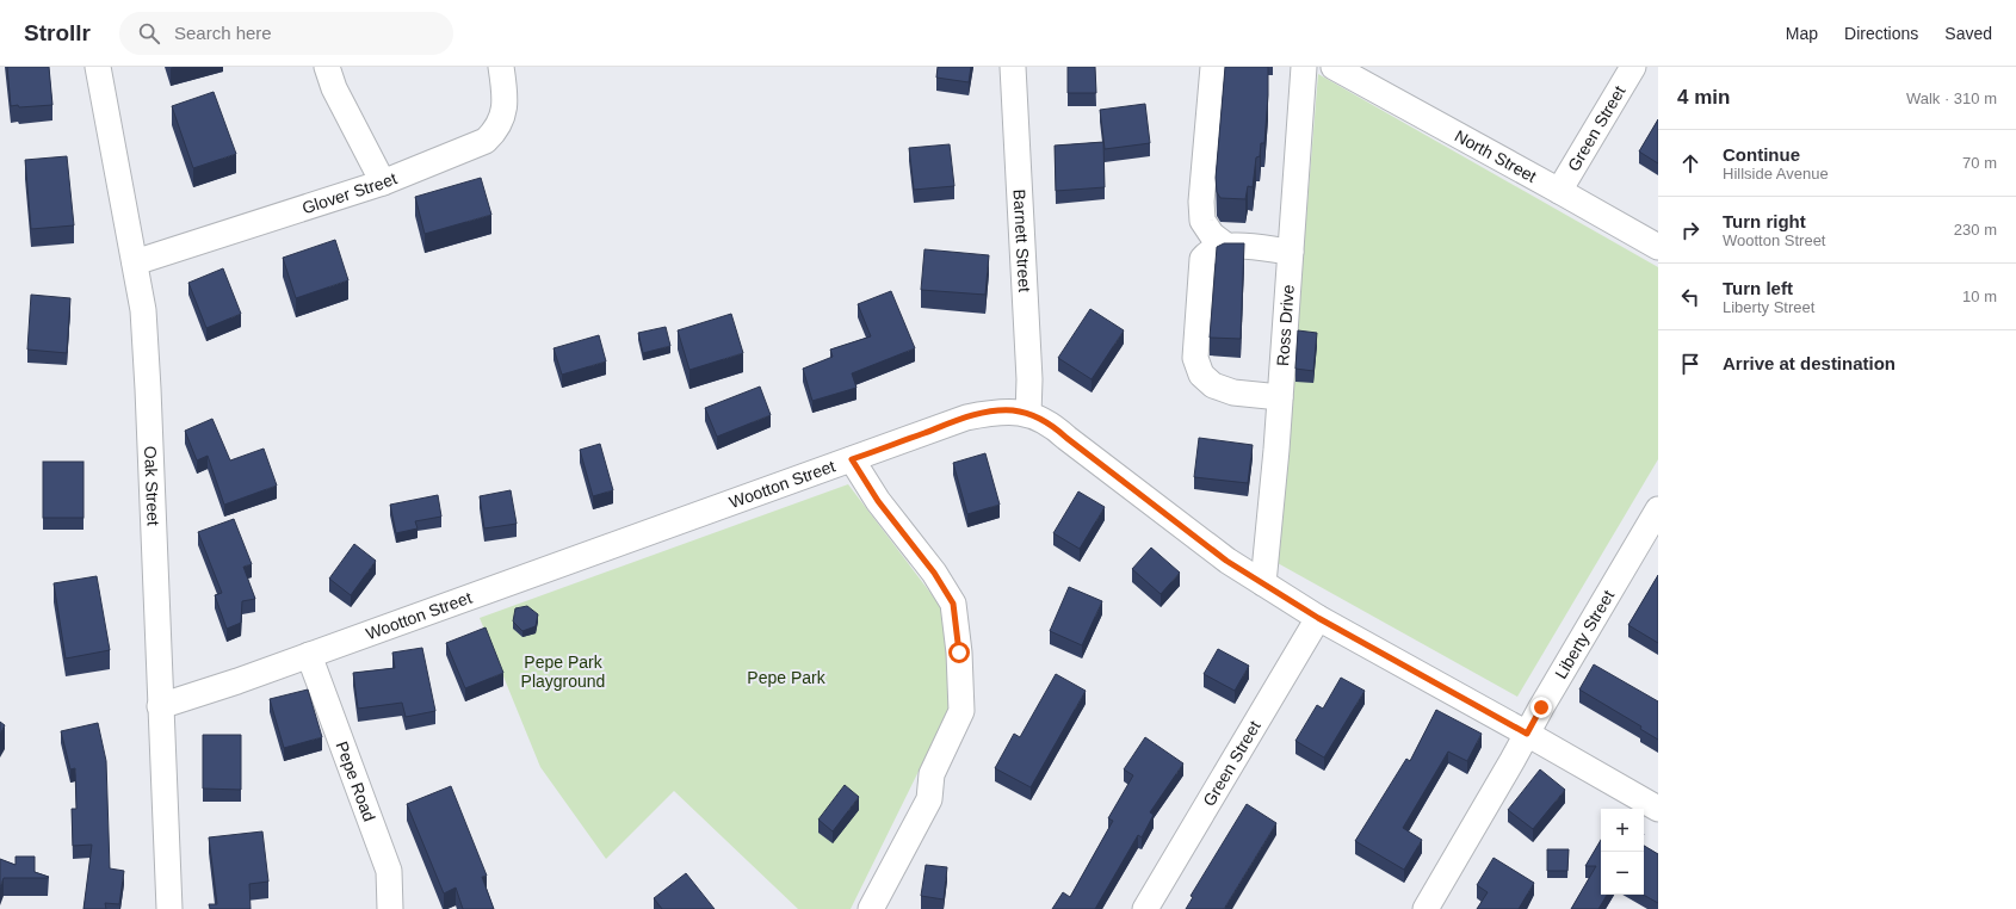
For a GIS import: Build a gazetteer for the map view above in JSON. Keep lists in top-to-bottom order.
{
  "streets": {
    "street": [
      "Green Street",
      "North Street",
      "Glover Street",
      "Barnett Street",
      "Ross Drive",
      "Wootton Street",
      "Oak Street",
      "Liberty Street",
      "Pepe Road"
    ]
  },
  "crossings": [
    ["Green Street", "North Street"],
    ["Green Street", "Wootton Street"],
    ["Glover Street", "Oak Street"],
    ["Barnett Street", "Wootton Street"],
    ["Ross Drive", "Wootton Street"],
    ["Wootton Street", "Oak Street"],
    ["Wootton Street", "Liberty Street"],
    ["Wootton Street", "Pepe Road"]
  ],
  "parks": ["Pepe Park Playground", "Pepe Park"],
  "page": {
    "header": "Strollr",
    "search": "Search here",
    "nav": ["Map", "Directions", "Saved"],
    "heading": ["4 min", "Walk · 310 m"],
    "list": [
      ["Continue", "Hillside Avenue", "70 m"],
      ["Turn right", "Wootton Street", "230 m"],
      ["Turn left", "Liberty Street", "10 m"],
      "Arrive at destination"
    ],
    "map_buttons": ["+", "−"]
  }
}
